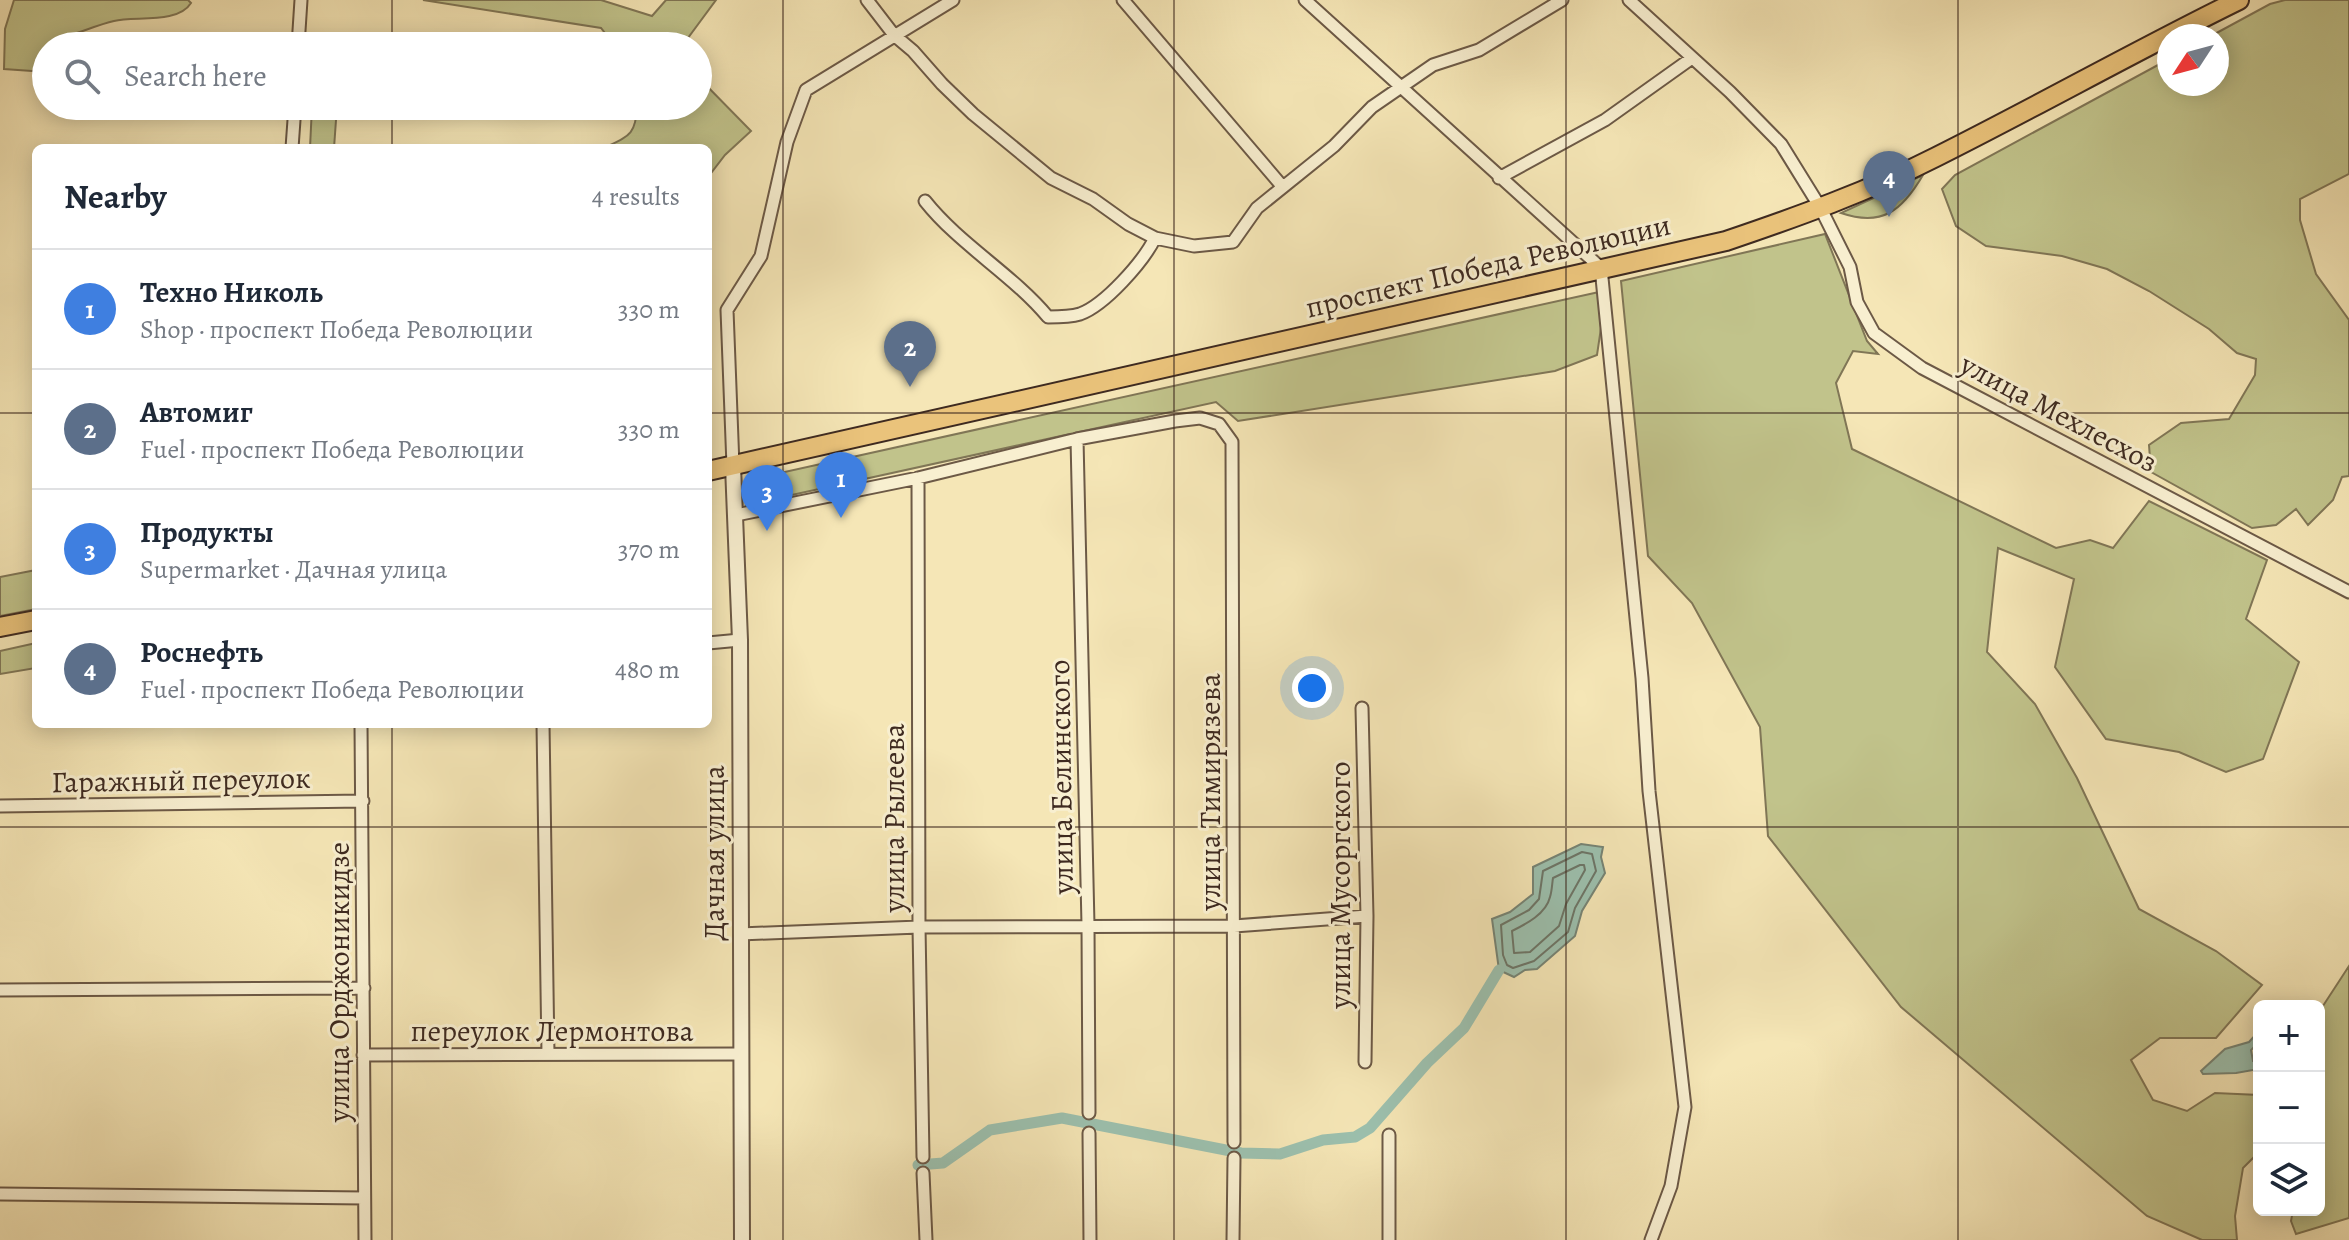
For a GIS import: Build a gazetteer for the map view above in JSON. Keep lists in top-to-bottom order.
{
  "streets": {
    "main road": ["проспект Победа Революции"],
    "street": [
      "улица Мехлесхоз",
      "улица Белинского",
      "Гаражный переулок",
      "улица Тимирязева",
      "улица Рылеева",
      "Дачная улица",
      "улица Мусоргского",
      "улица Орджоникидзе",
      "переулок Лермонтова"
    ]
  },
  "crossings": [
    ["проспект Победа Революции", "улица Мехлесхоз"],
    ["проспект Победа Революции", "Дачная улица"],
    ["улица Белинского", "улица Тимирязева"],
    ["Гаражный переулок", "улица Орджоникидзе"],
    ["Дачная улица", "переулок Лермонтова"],
    ["улица Орджоникидзе", "переулок Лермонтова"]
  ],
  "north": "bottom left",
  "page": {
    "search": "Search here",
    "heading": ["Nearby", "4 results"],
    "pins": [
      "4",
      "2",
      "1",
      "3"
    ],
    "list": [
      {
        "mark": "1",
        "name": "Техно Николь",
        "note": "Shop · проспект Победа Революции",
        "value": "330 m"
      },
      {
        "mark": "2",
        "name": "Автомиг",
        "note": "Fuel · проспект Победа Революции",
        "value": "330 m"
      },
      {
        "mark": "3",
        "name": "Продукты",
        "note": "Supermarket · Дачная улица",
        "value": "370 m"
      },
      {
        "mark": "4",
        "name": "Роснефть",
        "note": "Fuel · проспект Победа Революции",
        "value": "480 m"
      }
    ],
    "map_buttons": ["+", "−"]
  }
}
